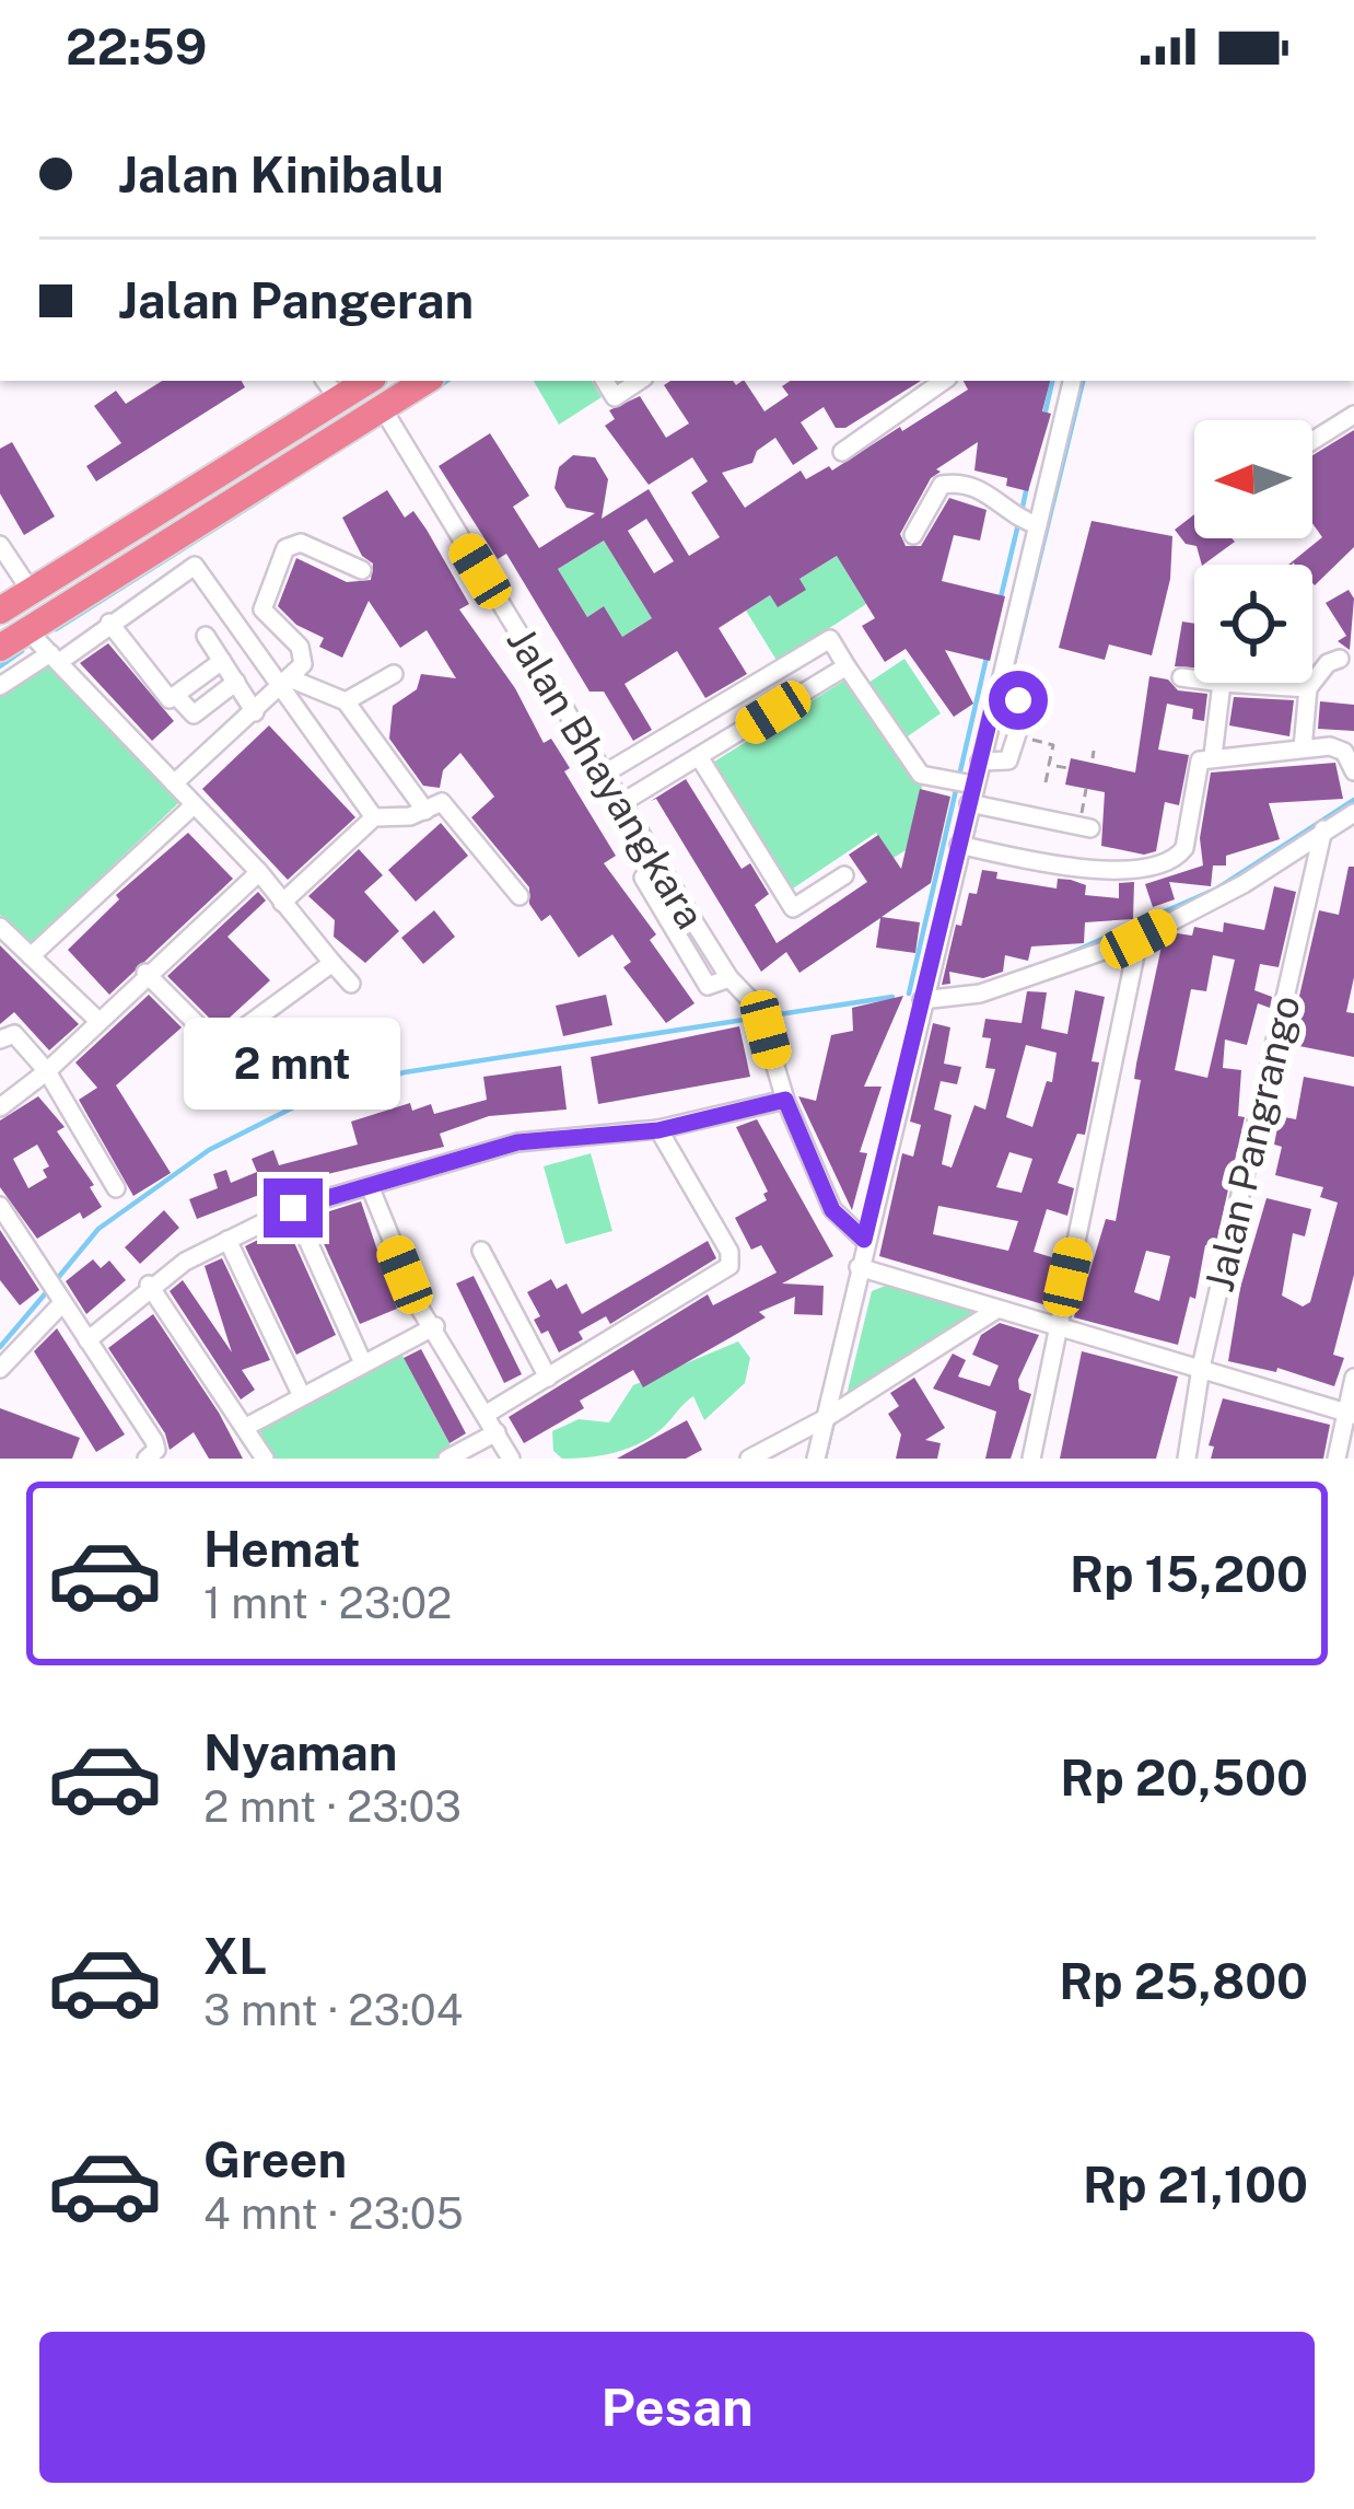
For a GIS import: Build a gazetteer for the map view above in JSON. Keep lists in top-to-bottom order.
{
  "streets": {
    "street": ["Jalan Bhayangkara", "Jalan Pangrango"]
  },
  "north": "left",
  "page": {
    "status": "22:59",
    "banner": ["Jalan Kinibalu", "Jalan Pangeran"],
    "bubble": "2 mnt",
    "list": [
      {
        "name": "Hemat",
        "note": "1 mnt · 23:02",
        "value": "Rp 15,200"
      },
      {
        "name": "Nyaman",
        "note": "2 mnt · 23:03",
        "value": "Rp 20,500"
      },
      {
        "name": "XL",
        "note": "3 mnt · 23:04",
        "value": "Rp 25,800"
      },
      {
        "name": "Green",
        "note": "4 mnt · 23:05",
        "value": "Rp 21,100"
      }
    ],
    "buttons": "Pesan"
  }
}
